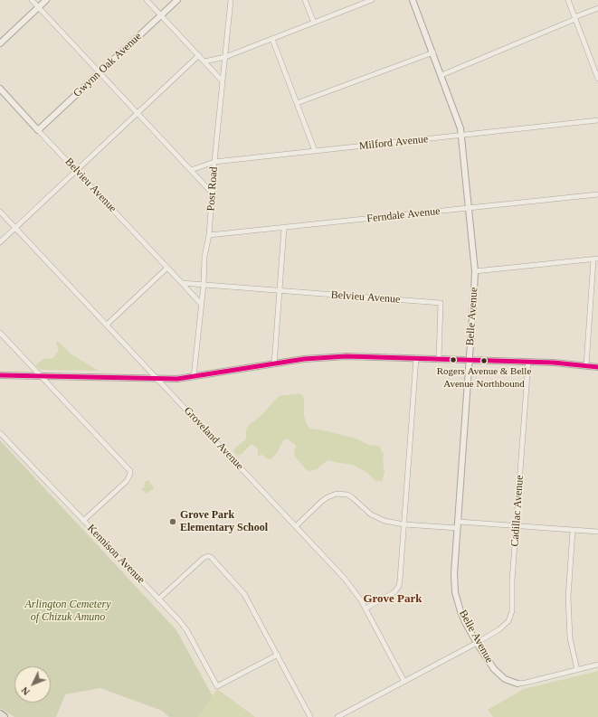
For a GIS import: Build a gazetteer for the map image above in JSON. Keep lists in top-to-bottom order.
{
  "streets": {
    "street": [
      "Gwynn Oak Avenue",
      "Milford Avenue",
      "Belvieu Avenue",
      "Post Road",
      "Ferndale Avenue",
      "Belle Avenue",
      "Groveland Avenue",
      "Cadillac Avenue",
      "Kennison Avenue"
    ]
  },
  "crossings": [
    ["Gwynn Oak Avenue", "Belvieu Avenue"],
    ["Milford Avenue", "Post Road"],
    ["Milford Avenue", "Belle Avenue"],
    ["Belvieu Avenue", "Post Road"],
    ["Post Road", "Ferndale Avenue"],
    ["Ferndale Avenue", "Belle Avenue"],
    ["Belle Avenue", "Cadillac Avenue"],
    ["Groveland Avenue", "Cadillac Avenue"]
  ],
  "districts": ["Grove Park"],
  "parks": ["Arlington Cemetery of Chizuk Amuno"],
  "places": ["Rogers Avenue & Belle Avenue Northbound", "Grove Park Elementary School"],
  "north": "bottom left"
}
